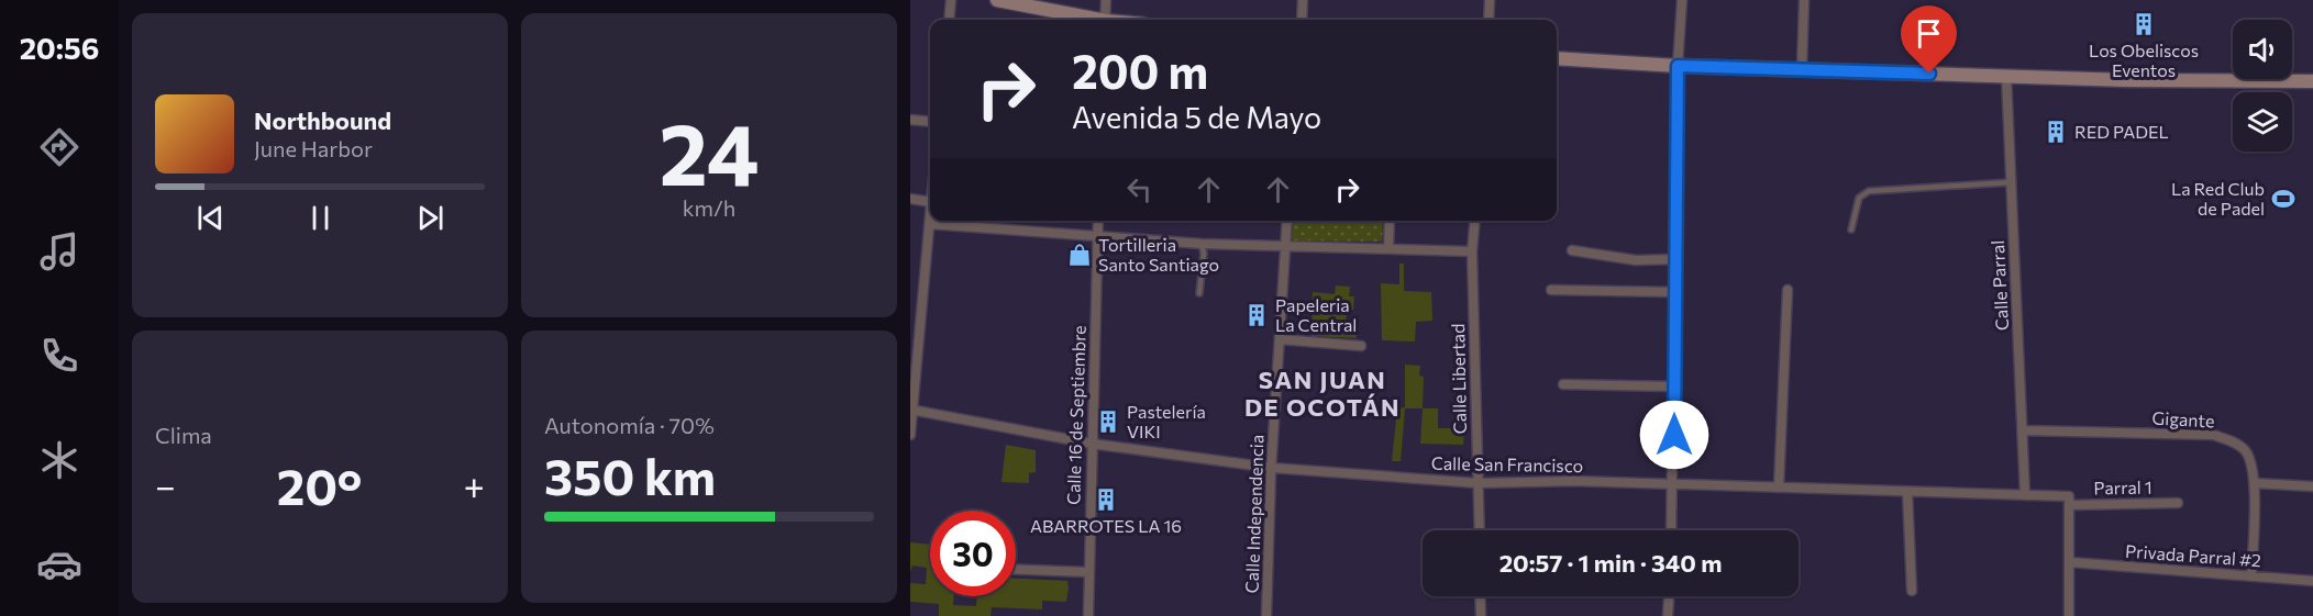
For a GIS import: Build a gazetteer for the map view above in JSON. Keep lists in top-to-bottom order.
{
  "streets": {
    "street": [
      "Calle Parral",
      "Calle Libertad",
      "Calle 16 de Septiembre",
      "Gigante",
      "Calle San Francisco",
      "Parral 1",
      "Calle Independencia",
      "Privada Parral #2"
    ]
  },
  "crossings": [
    ["Calle Parral", "Gigante"],
    ["Calle Parral", "Calle San Francisco"],
    ["Calle Libertad", "Calle San Francisco"],
    ["Calle 16 de Septiembre", "Calle San Francisco"],
    ["Gigante", "Privada Parral #2"],
    ["Calle San Francisco", "Parral 1"],
    ["Calle San Francisco", "Calle Independencia"]
  ],
  "districts": ["SAN JUAN DE OCOTÁN"],
  "places": {
    "building": [
      "Los Obeliscos Eventos",
      "RED PADEL",
      "Papeleria La Central",
      "Pastelería VIKI",
      "ABARROTES LA 16"
    ],
    "sports": ["La Red Club de Padel"],
    "shop": ["Tortilleria Santo Santiago"]
  },
  "page": {
    "tabs": "20:56",
    "tile": [
      ["24", "km/h"],
      "Clima",
      ["Autonomía · 70%", "350 km"]
    ],
    "turn": ["200 m", "Avenida 5 de Mayo"],
    "song": ["Northbound", "June Harbor"],
    "heat": ["−", "20°", "+"],
    "limit": "30",
    "trip": "20:57 · 1 min · 340 m"
  }
}
